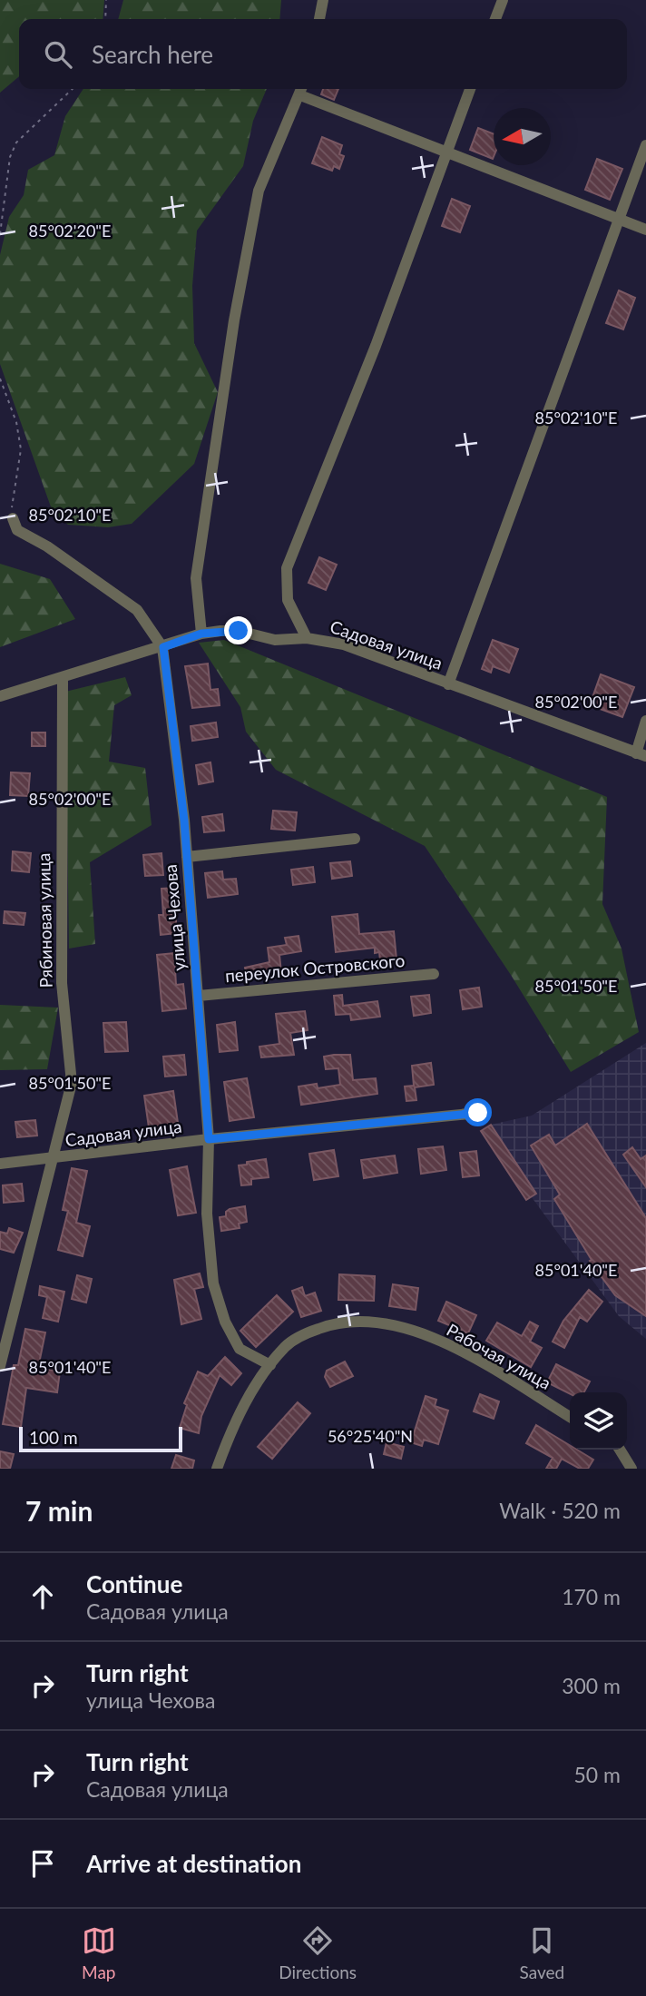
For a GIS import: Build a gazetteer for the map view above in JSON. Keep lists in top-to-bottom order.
{
  "streets": {
    "street": [
      "Садовая улица",
      "улица Чехова",
      "Рябиновая улица",
      "переулок Островского",
      "Рабочая улица"
    ]
  },
  "crossings": [
    ["Садовая улица", "улица Чехова"],
    ["Садовая улица", "Рябиновая улица"],
    ["улица Чехова", "переулок Островского"],
    ["улица Чехова", "Рабочая улица"]
  ],
  "scale_bar": "100 m",
  "north": "left",
  "page": {
    "search": "Search here",
    "scale": "100 m",
    "heading": ["7 min", "Walk · 520 m"],
    "list": [
      ["Continue", "Садовая улица", "170 m"],
      ["Turn right", "улица Чехова", "300 m"],
      ["Turn right", "Садовая улица", "50 m"],
      "Arrive at destination"
    ],
    "nav": ["Map", "Directions", "Saved"]
  },
  "coordinates": [
    "85°02'20\"E",
    "85°02'10\"E",
    "85°02'00\"E",
    "85°01'50\"E",
    "85°01'40\"E",
    "56°25'40\"N"
  ]
}
